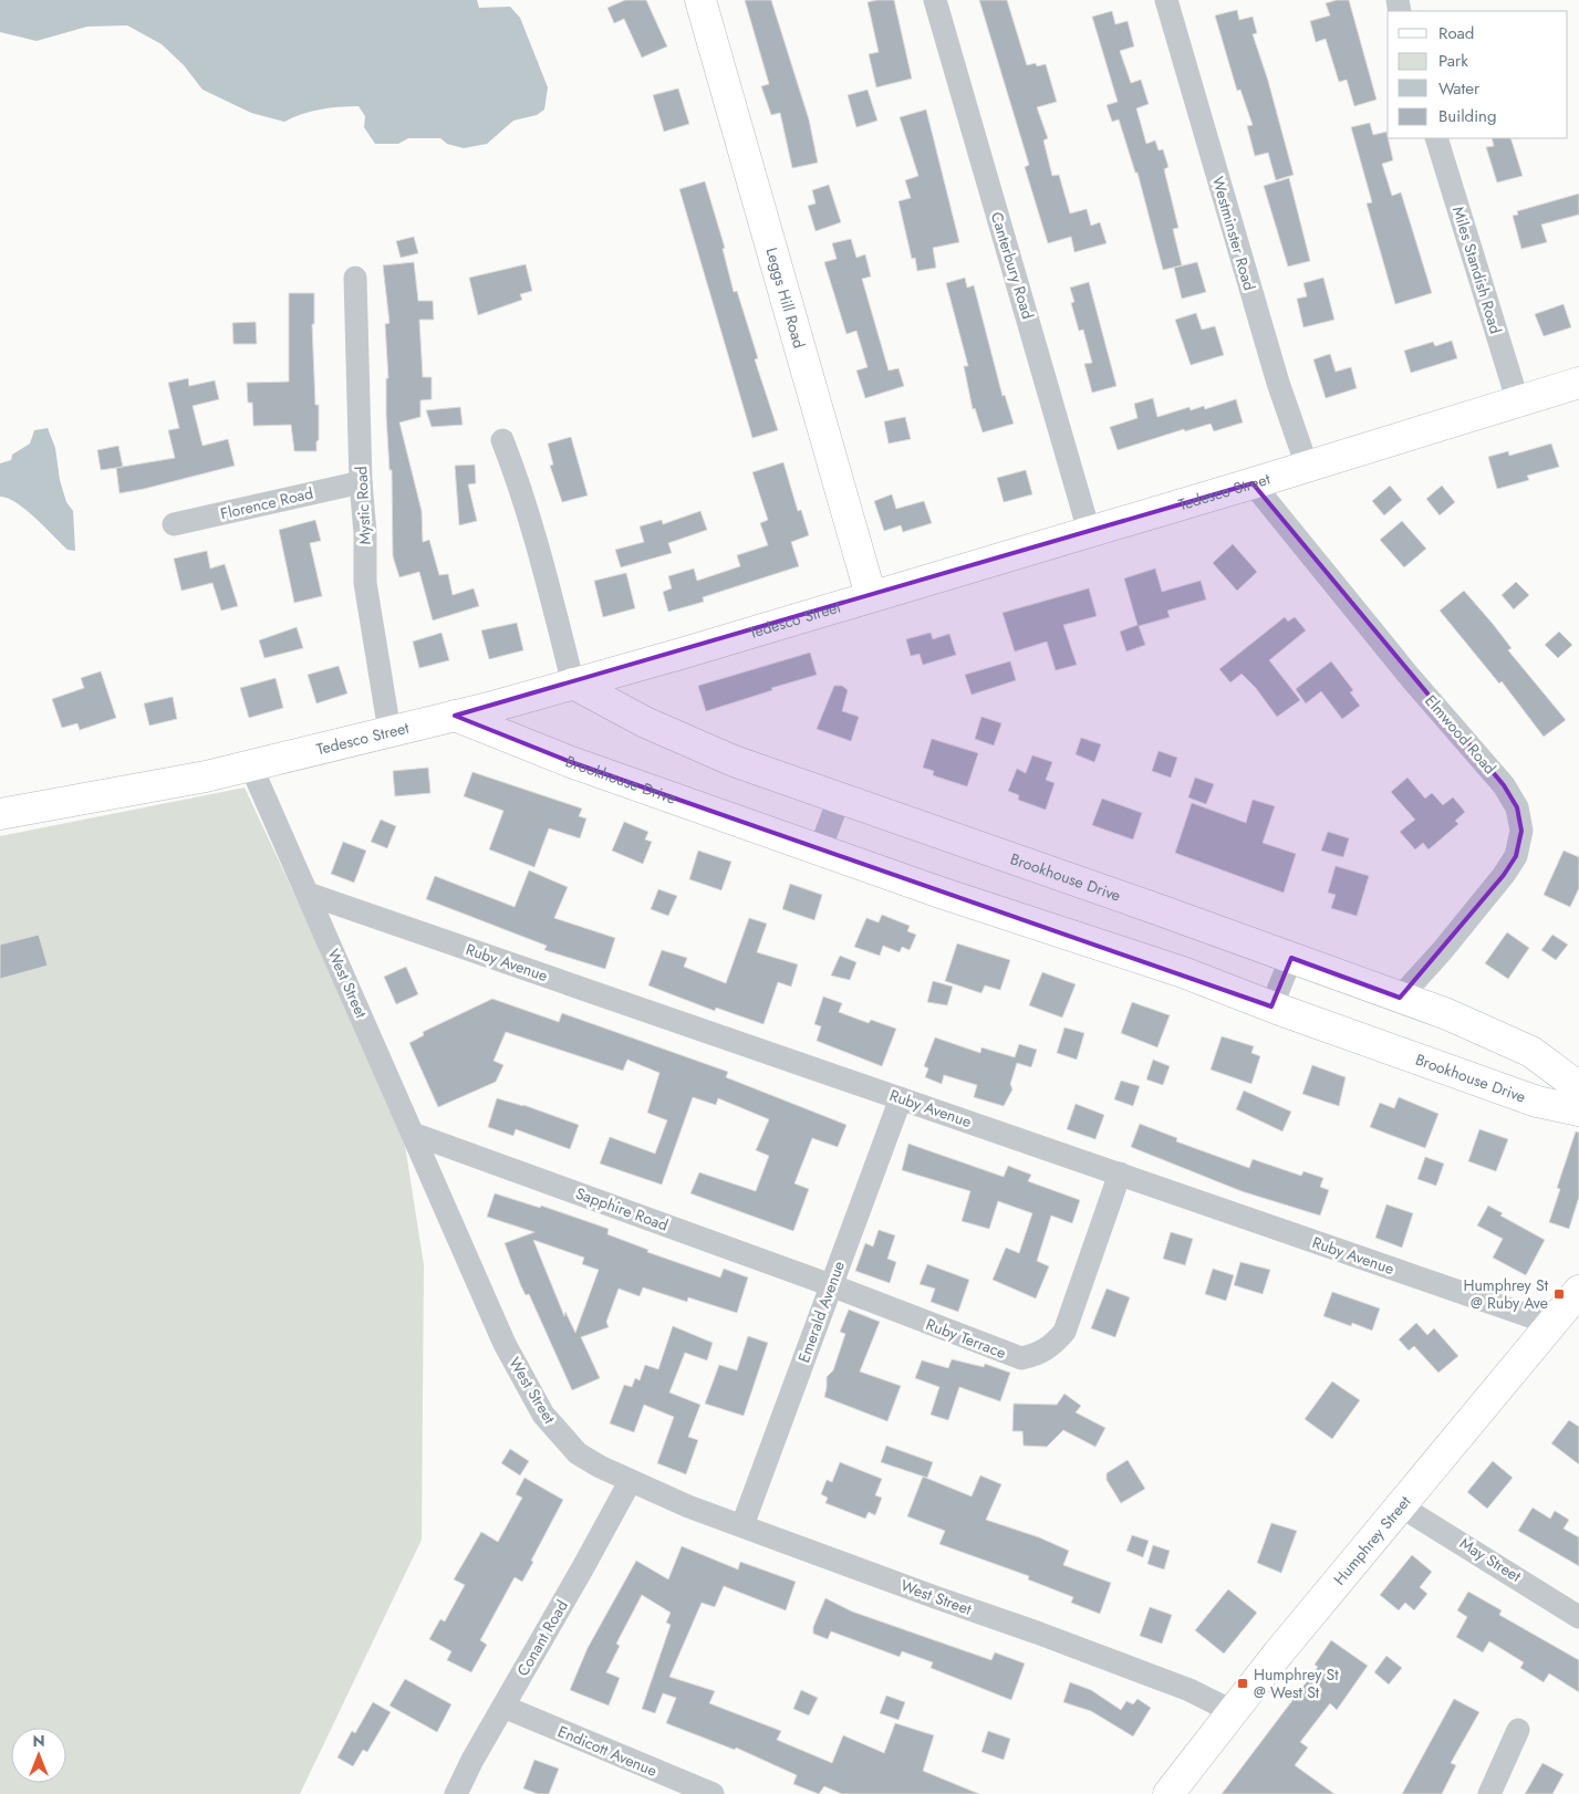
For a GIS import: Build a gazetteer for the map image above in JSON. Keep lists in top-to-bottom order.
{
  "streets": {
    "main road": [
      "Leggs Hill Road",
      "Tedesco Street",
      "Brookhouse Drive",
      "Humphrey Street"
    ],
    "street": [
      "Westminster Road",
      "Canterbury Road",
      "Miles Standish Road",
      "Florence Road",
      "Mystic Road",
      "Elmwood Road",
      "Ruby Avenue",
      "West Street",
      "Sapphire Road",
      "Emerald Avenue",
      "Ruby Terrace",
      "May Street",
      "Conant Road",
      "Endicott Avenue"
    ]
  },
  "crossings": [
    ["Westminster Road", "Tedesco Street"],
    ["Canterbury Road", "Tedesco Street"],
    ["Miles Standish Road", "Tedesco Street"],
    ["Leggs Hill Road", "Tedesco Street"],
    ["Tedesco Street", "Mystic Road"],
    ["Tedesco Street", "Elmwood Road"],
    ["Tedesco Street", "Brookhouse Drive"],
    ["Tedesco Street", "West Street"],
    ["Florence Road", "Mystic Road"],
    ["Elmwood Road", "Brookhouse Drive"],
    ["Ruby Avenue", "West Street"],
    ["Ruby Avenue", "Emerald Avenue"],
    ["Ruby Avenue", "Ruby Terrace"],
    ["Ruby Avenue", "Humphrey Street"],
    ["West Street", "Sapphire Road"],
    ["West Street", "Emerald Avenue"],
    ["West Street", "Humphrey Street"],
    ["West Street", "Conant Road"],
    ["Sapphire Road", "Emerald Avenue"],
    ["Sapphire Road", "Ruby Terrace"],
    ["Emerald Avenue", "Ruby Terrace"],
    ["Humphrey Street", "May Street"],
    ["Conant Road", "Endicott Avenue"]
  ],
  "places": {
    "transit": ["Humphrey St @ Ruby Ave", "Humphrey St @ West St"]
  },
  "legend": [
    "Road",
    "Park",
    "Water",
    "Building"
  ],
  "north": "top"
}
